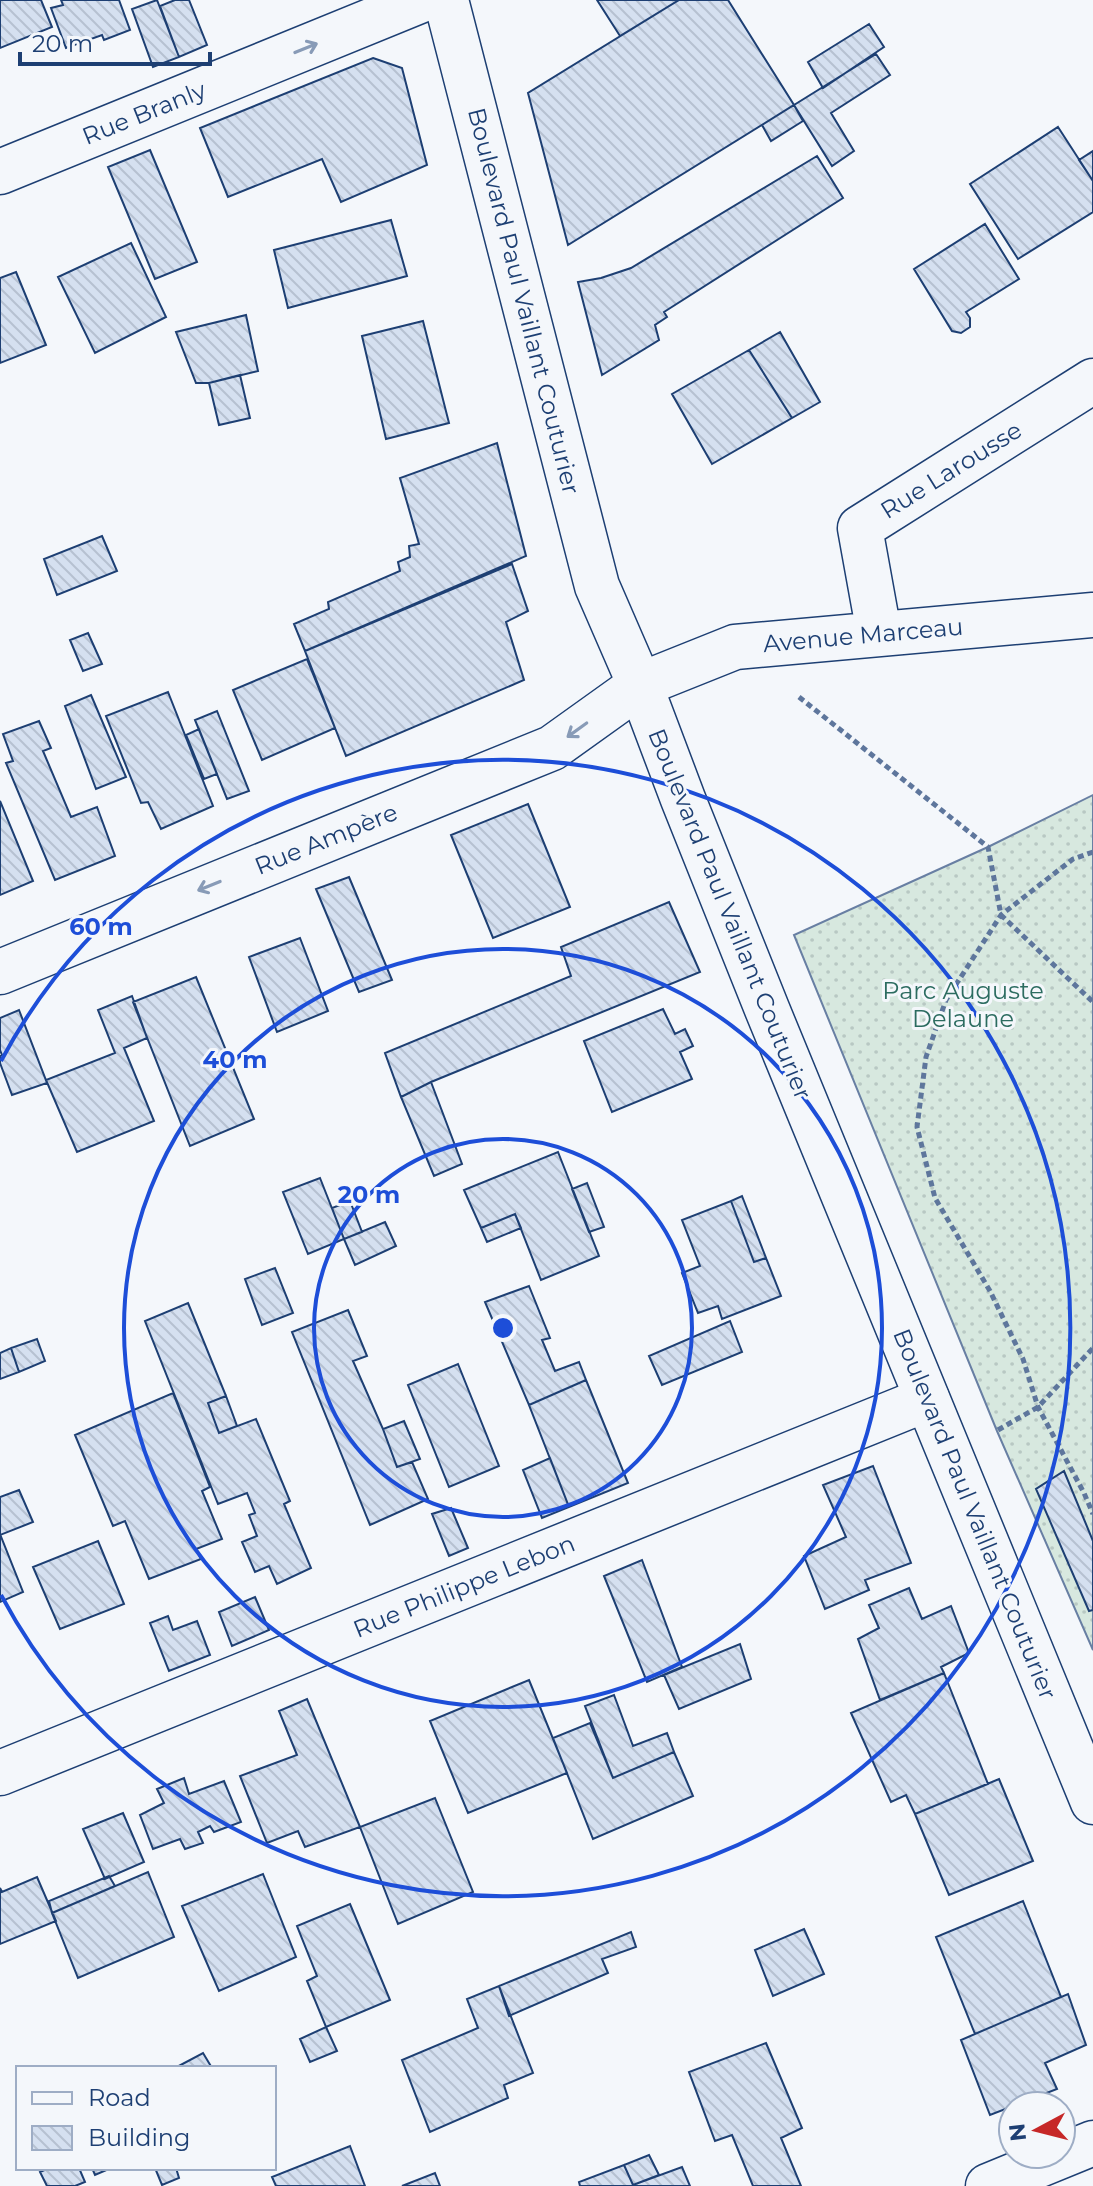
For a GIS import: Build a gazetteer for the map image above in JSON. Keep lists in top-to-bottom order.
{
  "streets": {
    "street": [
      "Rue Branly",
      "Boulevard Paul Vaillant Couturier",
      "Rue Larousse",
      "Avenue Marceau",
      "Rue Ampère",
      "Rue Philippe Lebon"
    ]
  },
  "crossings": [
    ["Boulevard Paul Vaillant Couturier", "Avenue Marceau"],
    ["Boulevard Paul Vaillant Couturier", "Rue Ampère"],
    ["Boulevard Paul Vaillant Couturier", "Rue Philippe Lebon"],
    ["Rue Larousse", "Avenue Marceau"],
    ["Avenue Marceau", "Rue Ampère"]
  ],
  "one_way": ["Rue Branly", "Rue Ampère"],
  "parks": ["Parc Auguste Delaune"],
  "legend": ["Road", "Building"],
  "scale_bar": "20 m",
  "north": "left",
  "rings": ["60 m", "40 m", "20 m"]
}
